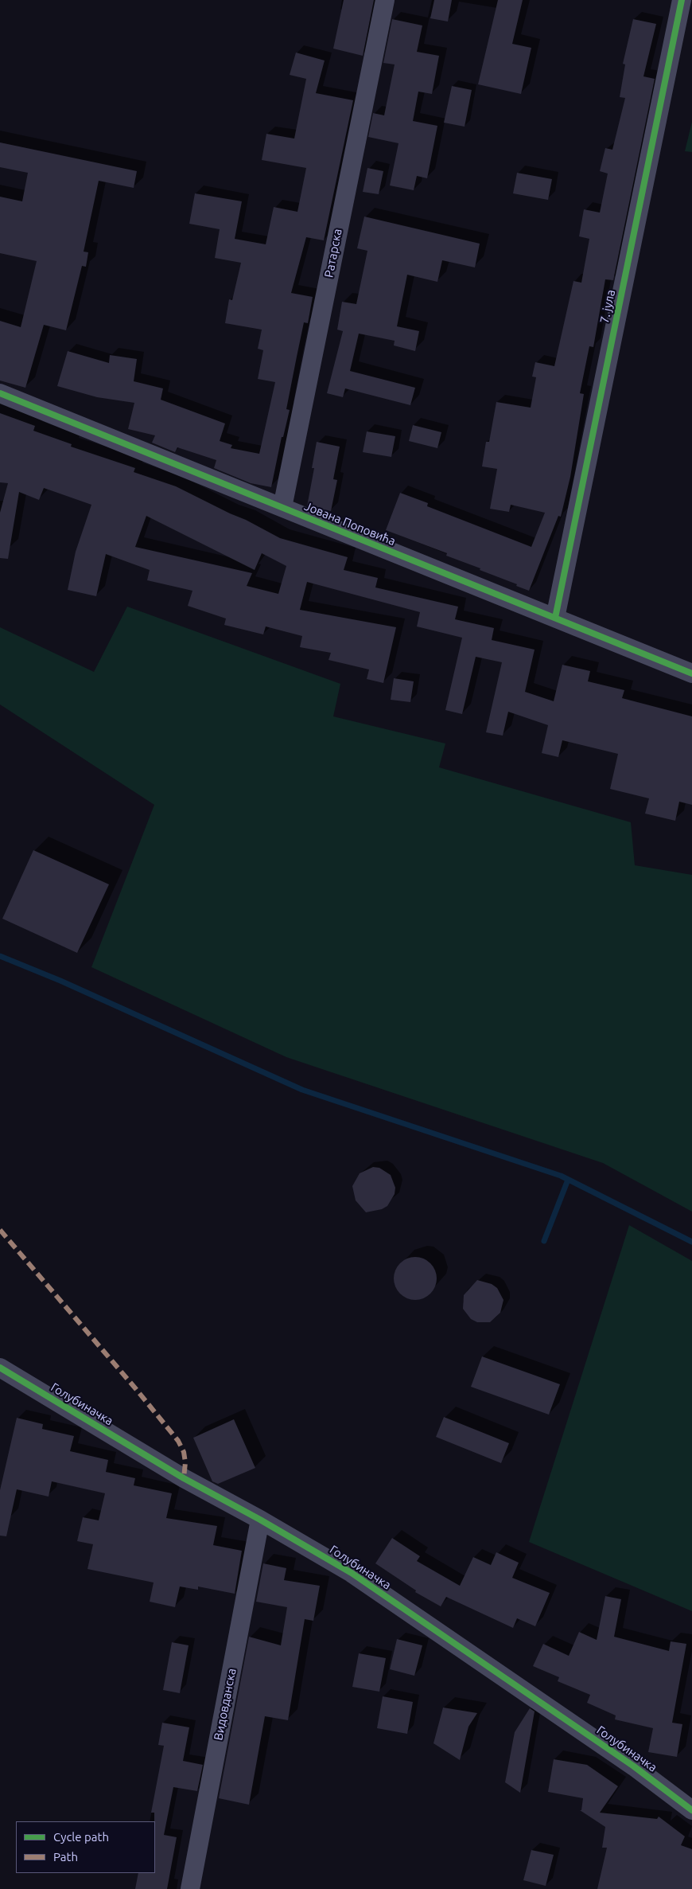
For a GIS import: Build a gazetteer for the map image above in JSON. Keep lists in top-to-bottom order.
{
  "streets": {
    "street": [
      "Ратарска",
      "7. јула",
      "Јована Поповића",
      "Голубиначка",
      "Видовданска"
    ]
  },
  "crossings": [
    ["Ратарска", "Јована Поповића"],
    ["7. јула", "Јована Поповића"],
    ["Голубиначка", "Видовданска"]
  ],
  "legend": ["Cycle path", "Path"]
}
